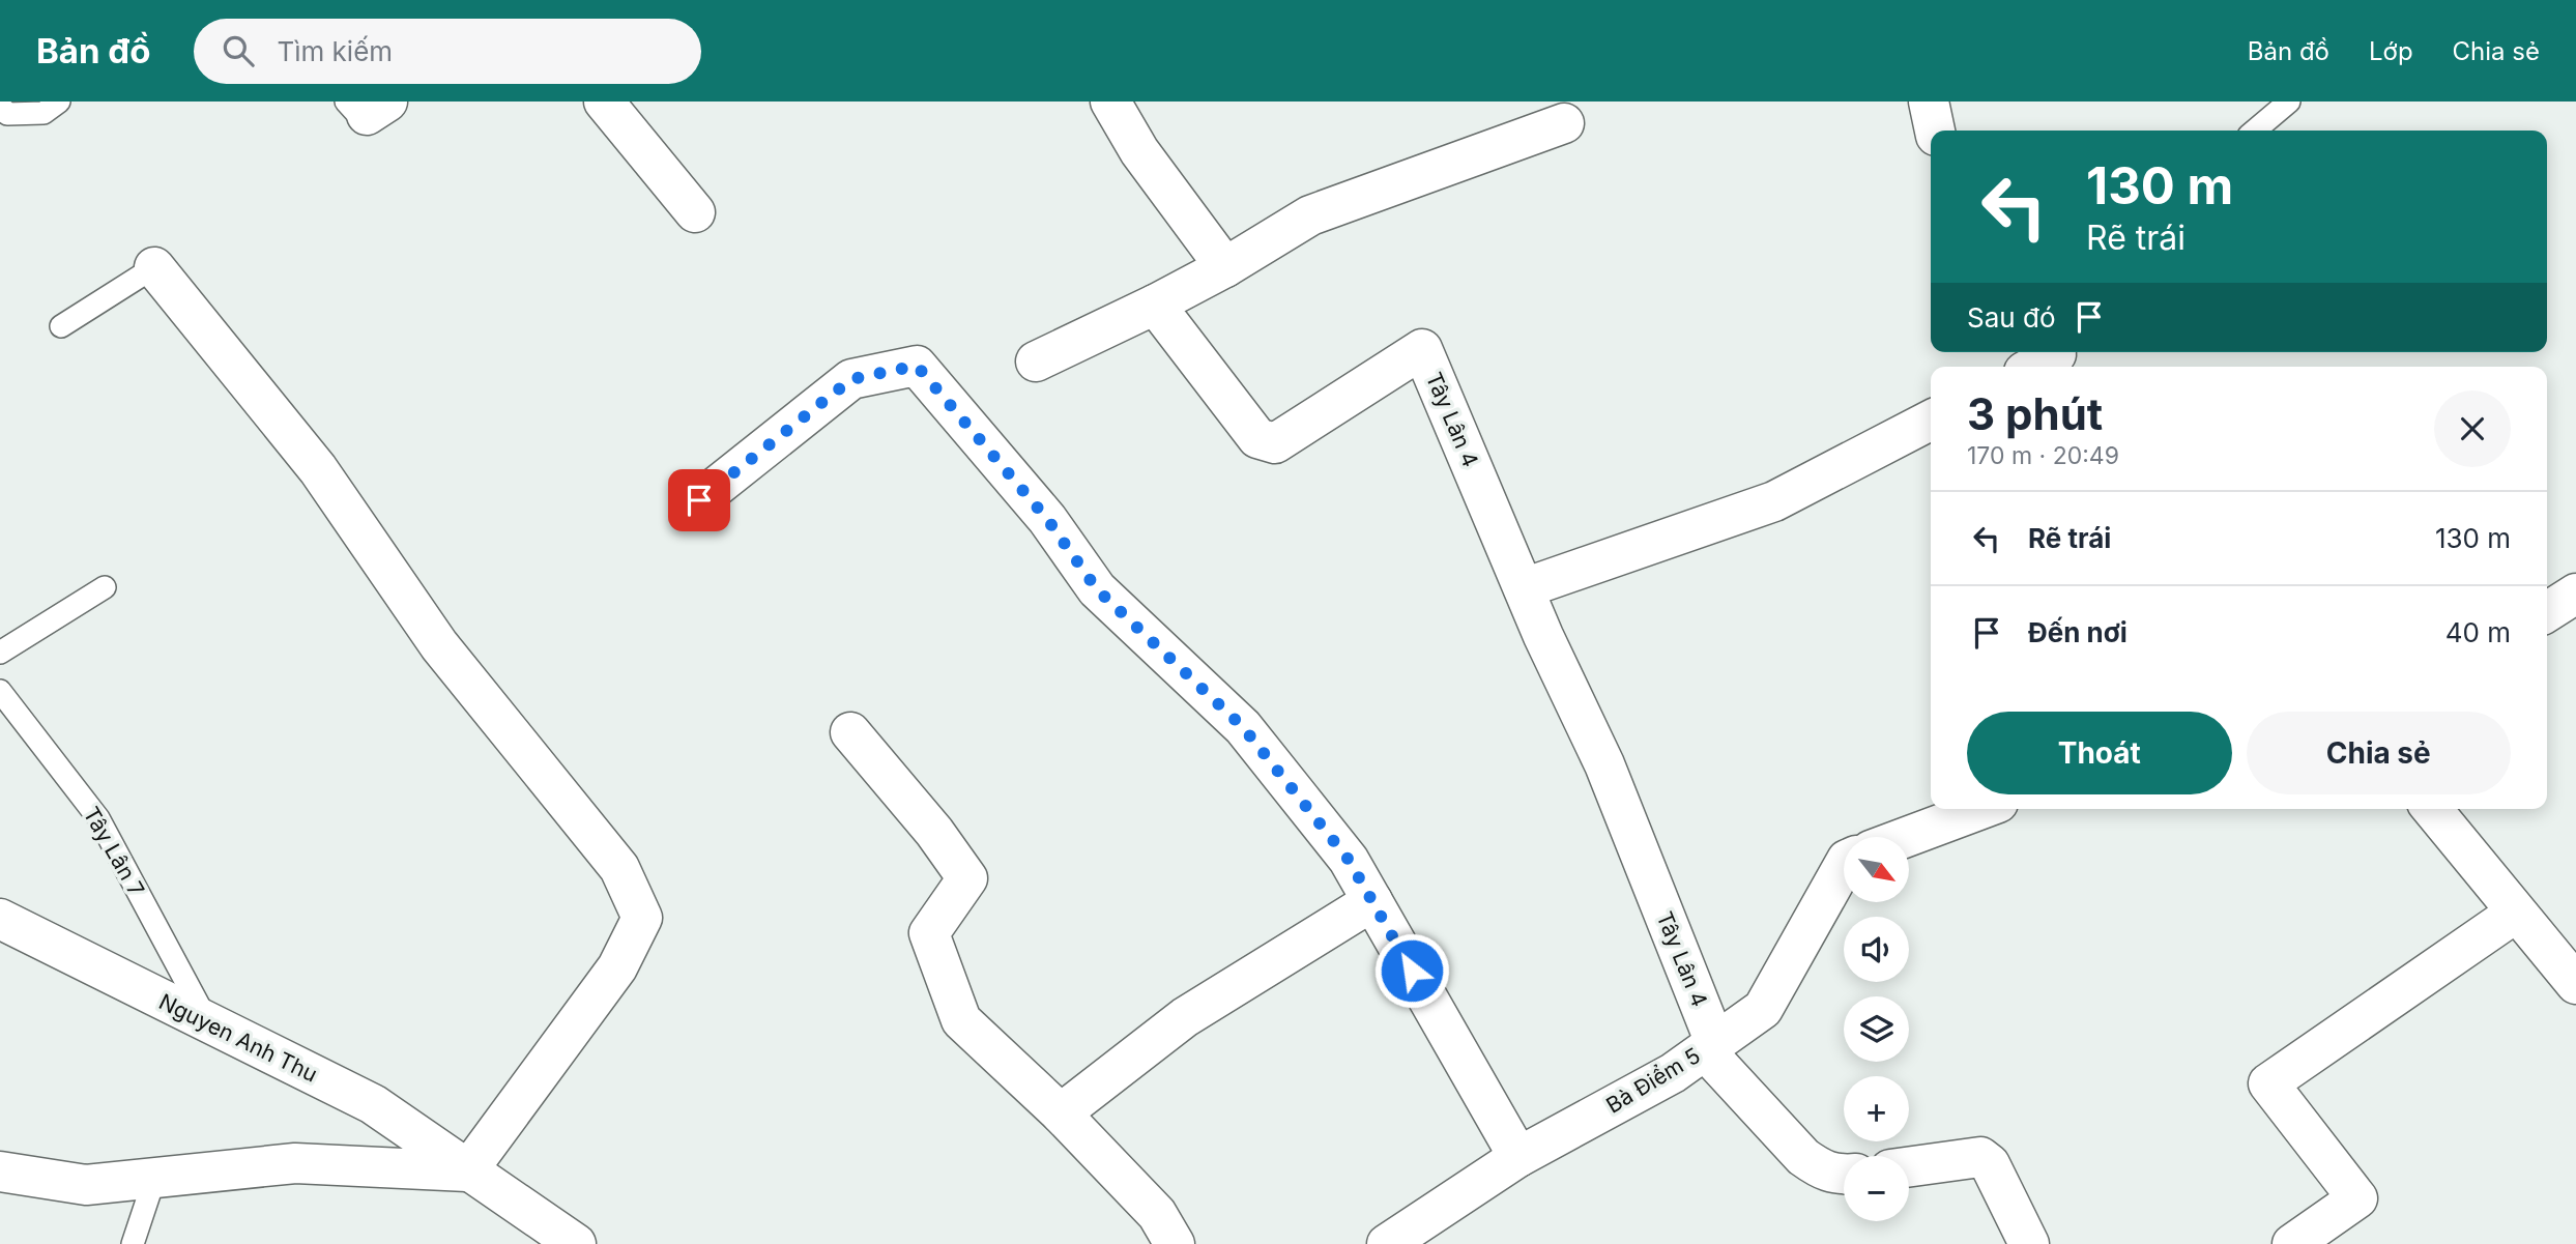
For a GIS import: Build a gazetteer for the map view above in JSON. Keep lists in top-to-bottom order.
{
  "streets": {
    "street": ["Tây Lân 4", "Nguyen Anh Thu", "Bà Điểm 5"],
    "lane": ["Tây Lân 7"]
  },
  "crossings": [
    ["Tây Lân 4", "Bà Điểm 5"],
    ["Tây Lân 7", "Nguyen Anh Thu"]
  ],
  "north": "bottom right",
  "page": {
    "header": "Bản đồ",
    "search": "Tìm kiếm",
    "nav": ["Bản đồ", "Lớp", "Chia sẻ"],
    "turn": ["130 m", "Rẽ trái"],
    "then": "Sau đó",
    "heading": ["3 phút", "170 m · 20:49"],
    "list": [
      {
        "name": "Rẽ trái",
        "value": "130 m"
      },
      {
        "name": "Đến nơi",
        "value": "40 m"
      }
    ],
    "buttons": ["Thoát", "Chia sẻ"],
    "map_buttons": ["+", "−"]
  }
}
